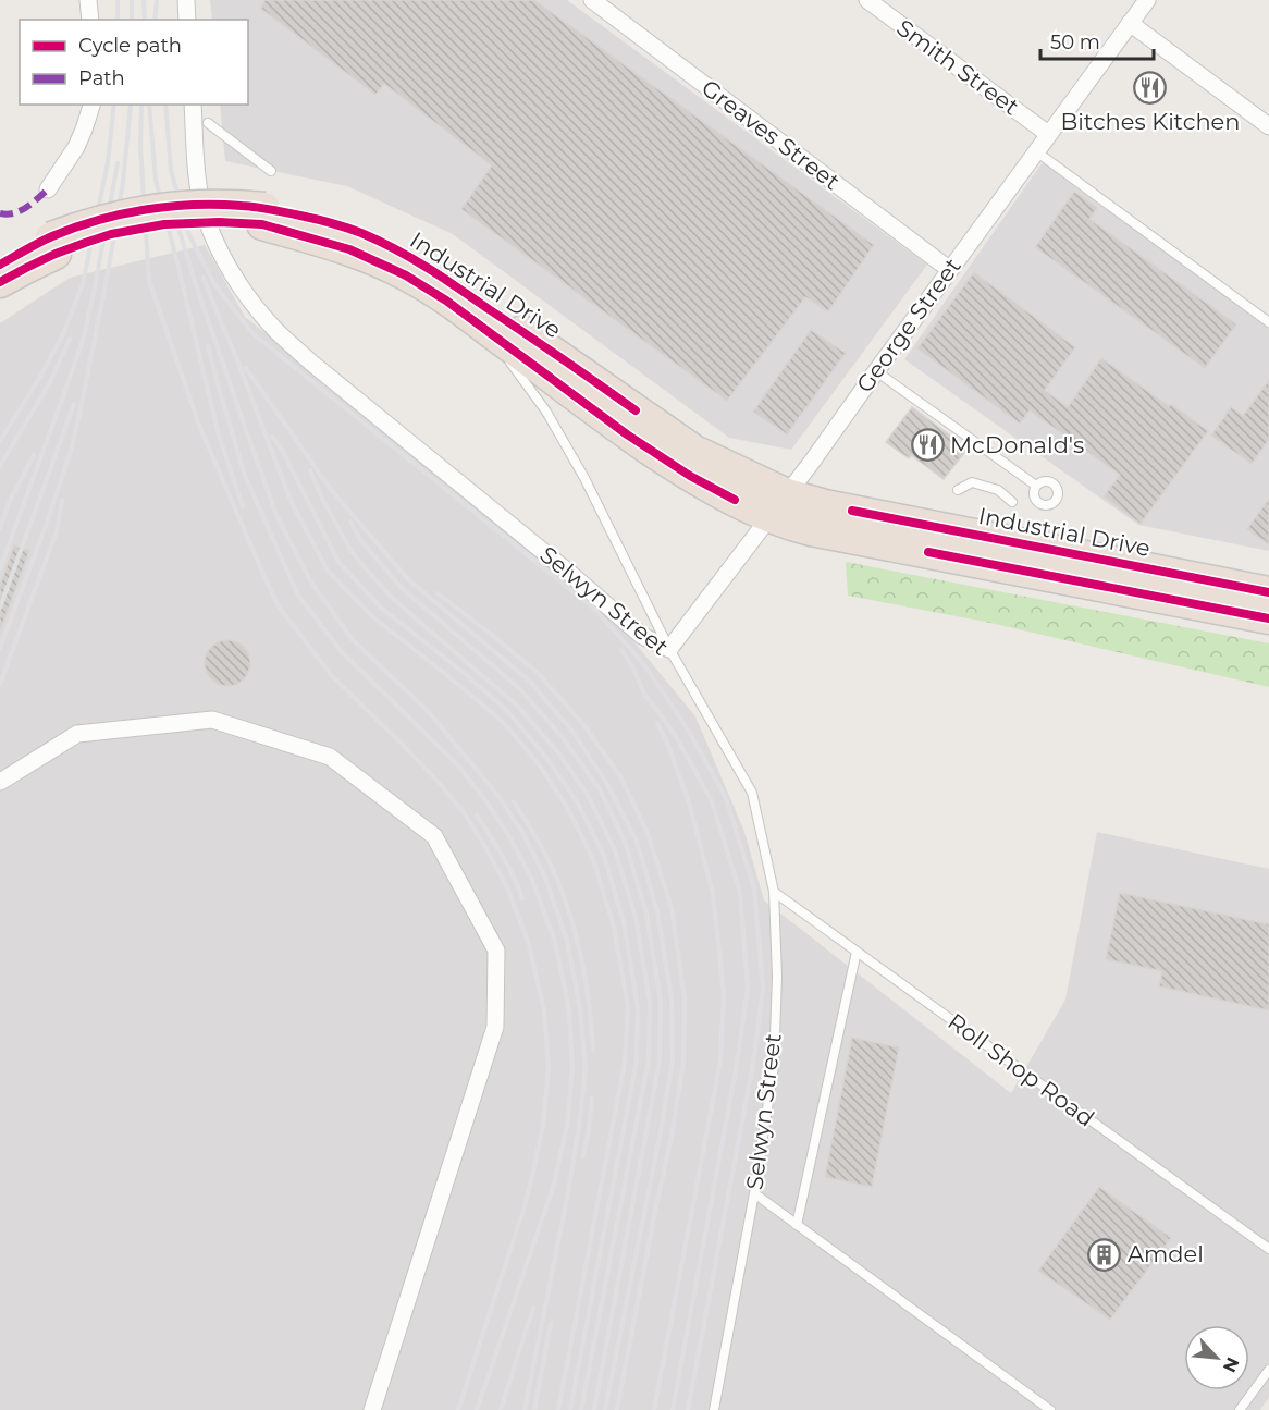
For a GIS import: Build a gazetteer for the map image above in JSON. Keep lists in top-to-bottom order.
{
  "streets": {
    "highway": ["Industrial Drive"],
    "street": [
      "Smith Street",
      "Greaves Street",
      "George Street",
      "Selwyn Street"
    ],
    "lane": ["Roll Shop Road"]
  },
  "crossings": [
    ["Smith Street", "George Street"],
    ["Greaves Street", "George Street"],
    ["Industrial Drive", "George Street"],
    ["George Street", "Selwyn Street"],
    ["Selwyn Street", "Roll Shop Road"]
  ],
  "places": {
    "restaurant": ["Bitches Kitchen", "McDonald's"],
    "building": ["Amdel"]
  },
  "legend": ["Cycle path", "Path"],
  "scale_bar": "50 m",
  "north": "bottom right"
}
